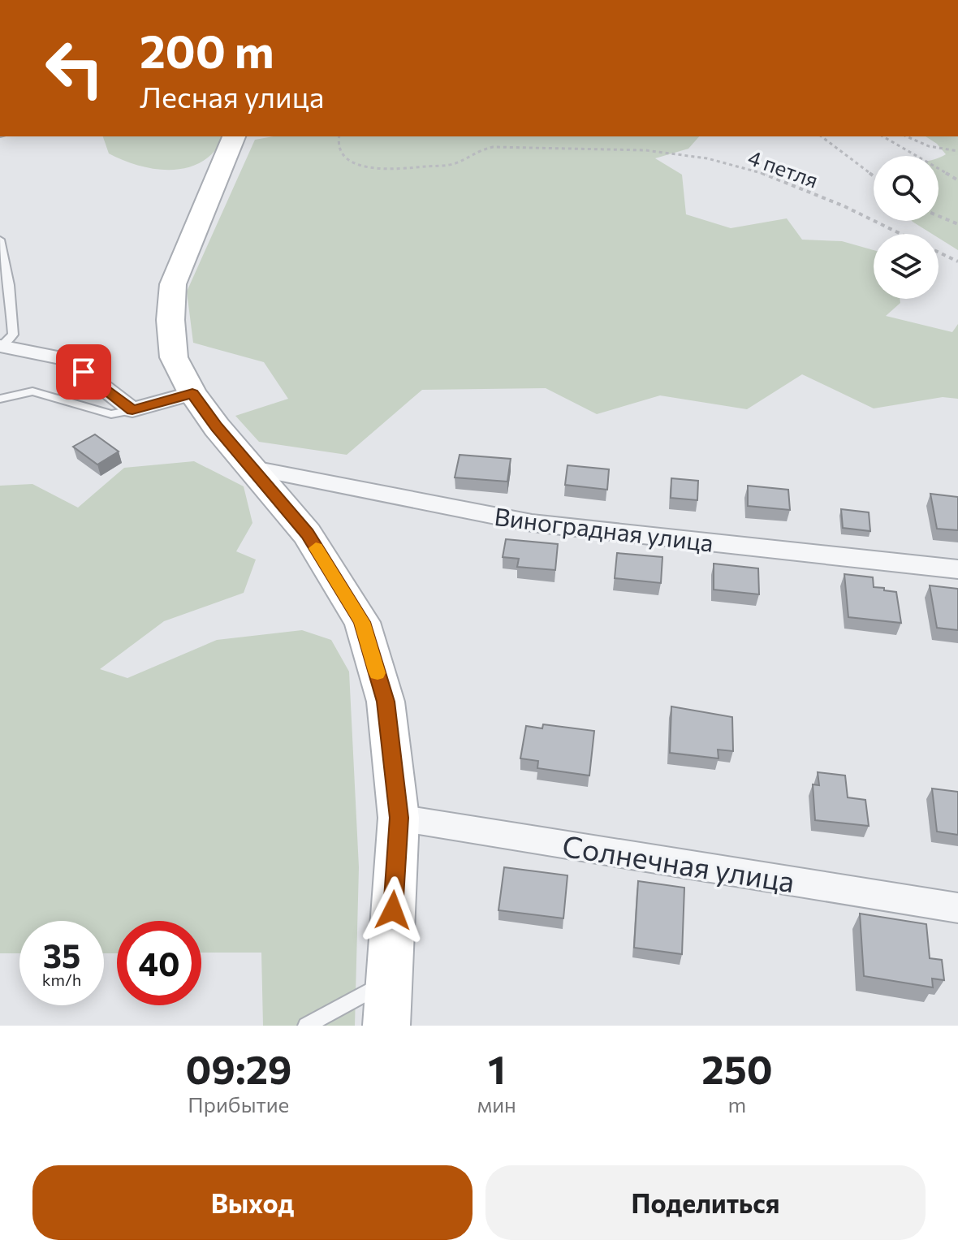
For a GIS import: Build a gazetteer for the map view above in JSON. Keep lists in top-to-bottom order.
{
  "streets": {
    "street": ["Виноградная улица", "Солнечная улица"],
    "path": ["4 петля"]
  },
  "page": {
    "turn": ["200 m", "Лесная улица"],
    "speed": "35 km/h",
    "limit": "40",
    "eta": [
      "09:29",
      "Прибытие",
      "1",
      "мин",
      "250",
      "m"
    ],
    "buttons": ["Выход", "Поделиться"]
  }
}
